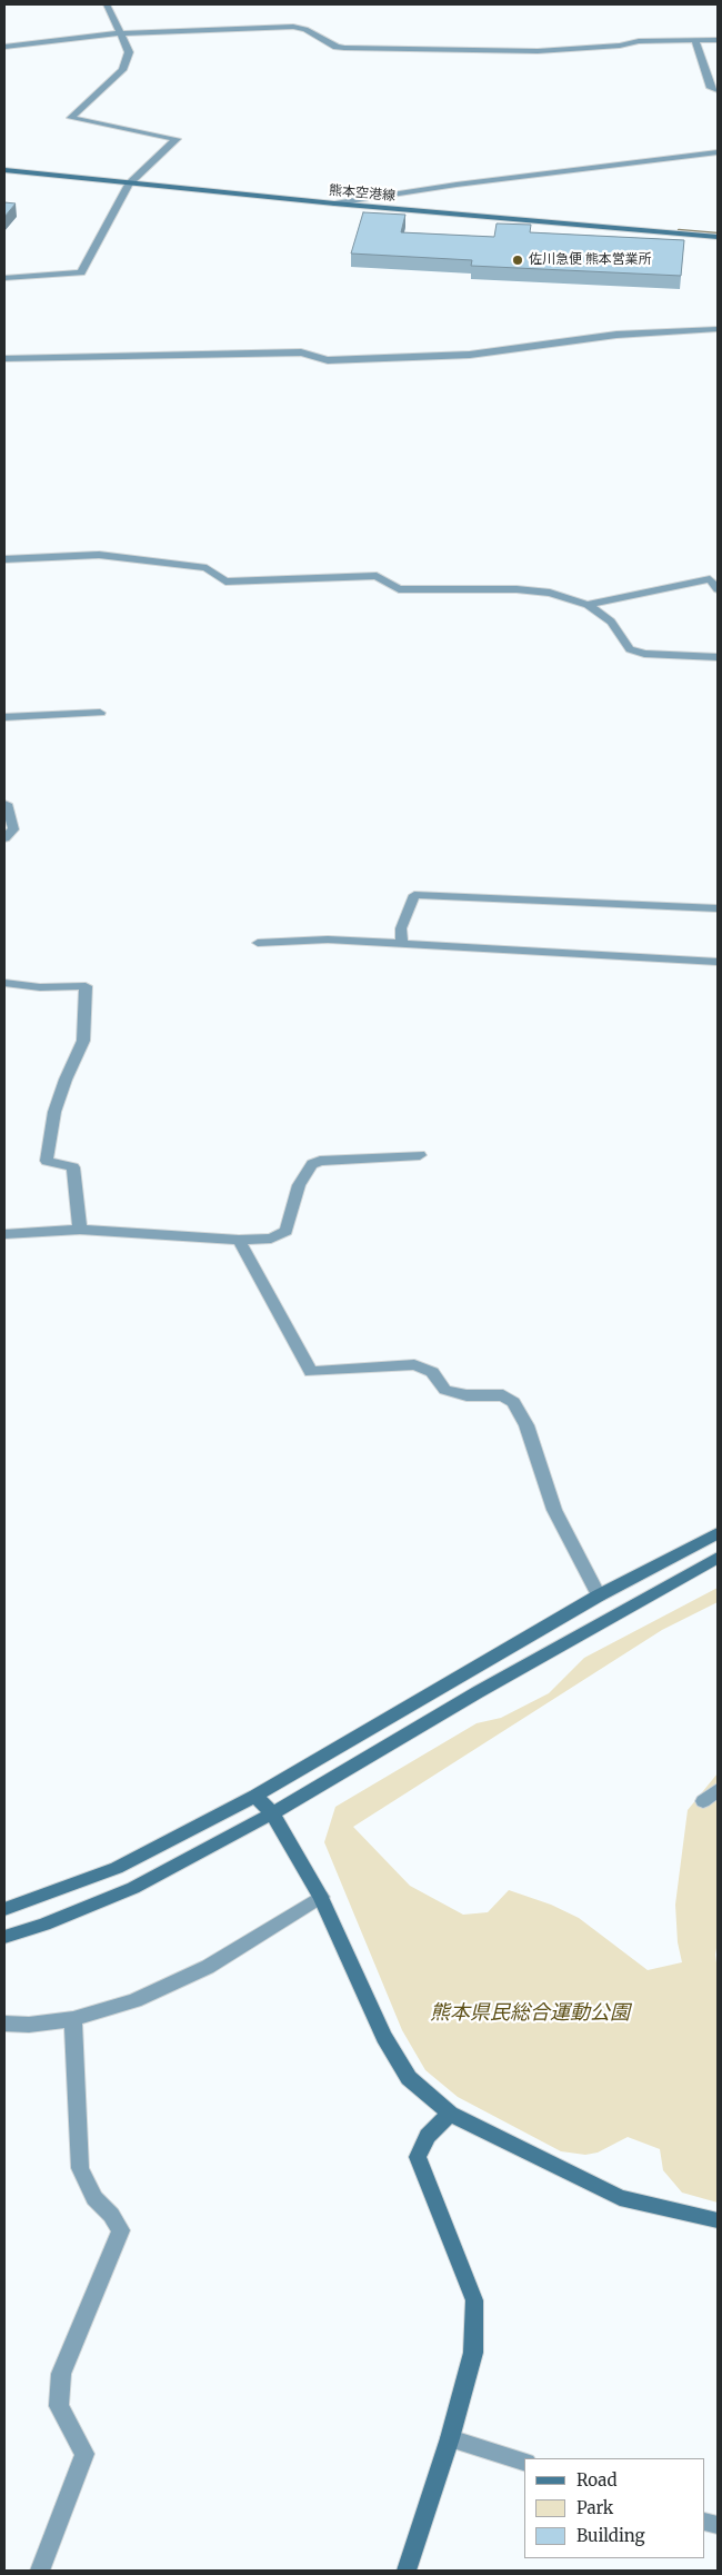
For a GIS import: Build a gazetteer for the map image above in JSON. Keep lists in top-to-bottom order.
{
  "streets": {
    "street": ["熊本空港線"]
  },
  "parks": ["熊本県民総合運動公園"],
  "places": ["佐川急便 熊本営業所"],
  "legend": ["Road", "Park", "Building"]
}
